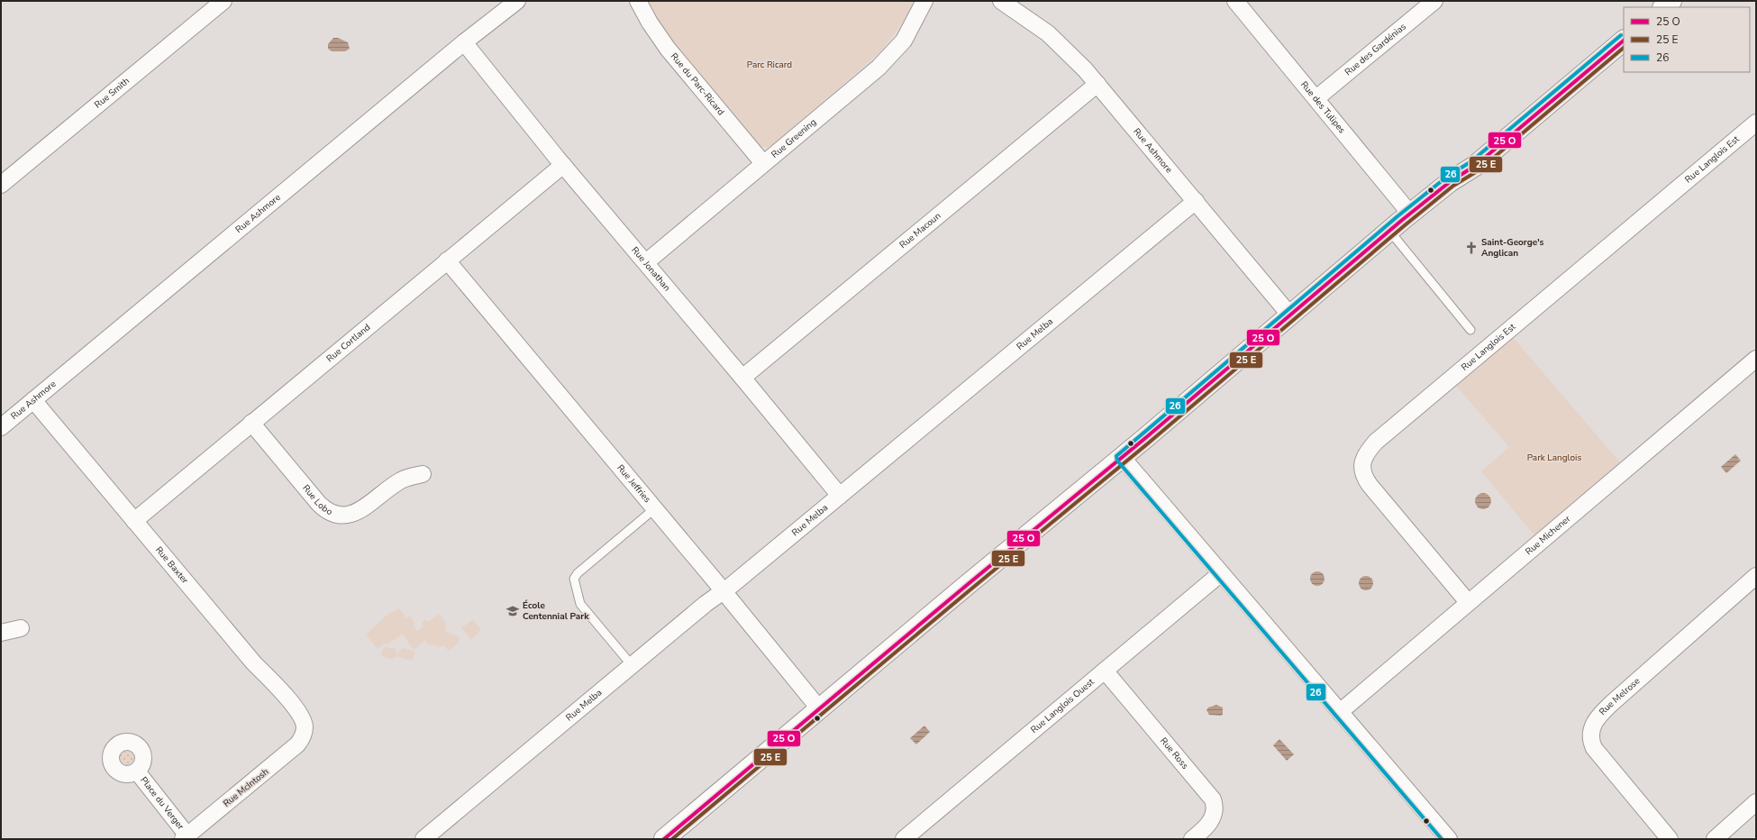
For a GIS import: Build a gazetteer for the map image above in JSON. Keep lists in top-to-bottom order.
{
  "streets": {
    "street": [
      "Rue des Gardénias",
      "Rue du Parc-Ricard",
      "Rue Smith",
      "Rue des Tulipes",
      "Rue Greening",
      "Rue Ashmore",
      "Rue Langlois Est",
      "Rue Macoun",
      "Rue Jonathan",
      "Rue Melba",
      "Rue Cortland",
      "Rue Jeffries",
      "Rue Lobo",
      "Rue Michener",
      "Rue Baxter",
      "Rue Melrose",
      "Rue Langlois Ouest",
      "Rue Ross",
      "Rue McIntosh",
      "Place du Verger"
    ]
  },
  "crossings": [
    ["Rue des Gardénias", "Rue des Tulipes"],
    ["Rue du Parc-Ricard", "Rue Greening"],
    ["Rue Greening", "Rue Jonathan"],
    ["Rue Ashmore", "Rue Macoun"],
    ["Rue Ashmore", "Rue Jonathan"],
    ["Rue Ashmore", "Rue Melba"],
    ["Rue Ashmore", "Rue Baxter"],
    ["Rue Langlois Est", "Rue Michener"],
    ["Rue Macoun", "Rue Jonathan"],
    ["Rue Jonathan", "Rue Melba"],
    ["Rue Jonathan", "Rue Cortland"],
    ["Rue Melba", "Rue Jeffries"],
    ["Rue Cortland", "Rue Jeffries"],
    ["Rue Cortland", "Rue Lobo"],
    ["Rue Cortland", "Rue Baxter"],
    ["Rue Baxter", "Rue McIntosh"],
    ["Rue Langlois Ouest", "Rue Ross"],
    ["Rue McIntosh", "Place du Verger"]
  ],
  "parks": ["Parc Ricard", "Park Langlois"],
  "places": {
    "church": ["Saint-George's Anglican"],
    "school or university": ["École Centennial Park"]
  },
  "lines": ["transit line 26"],
  "legend": ["25 O", "25 E", "26"]
}
